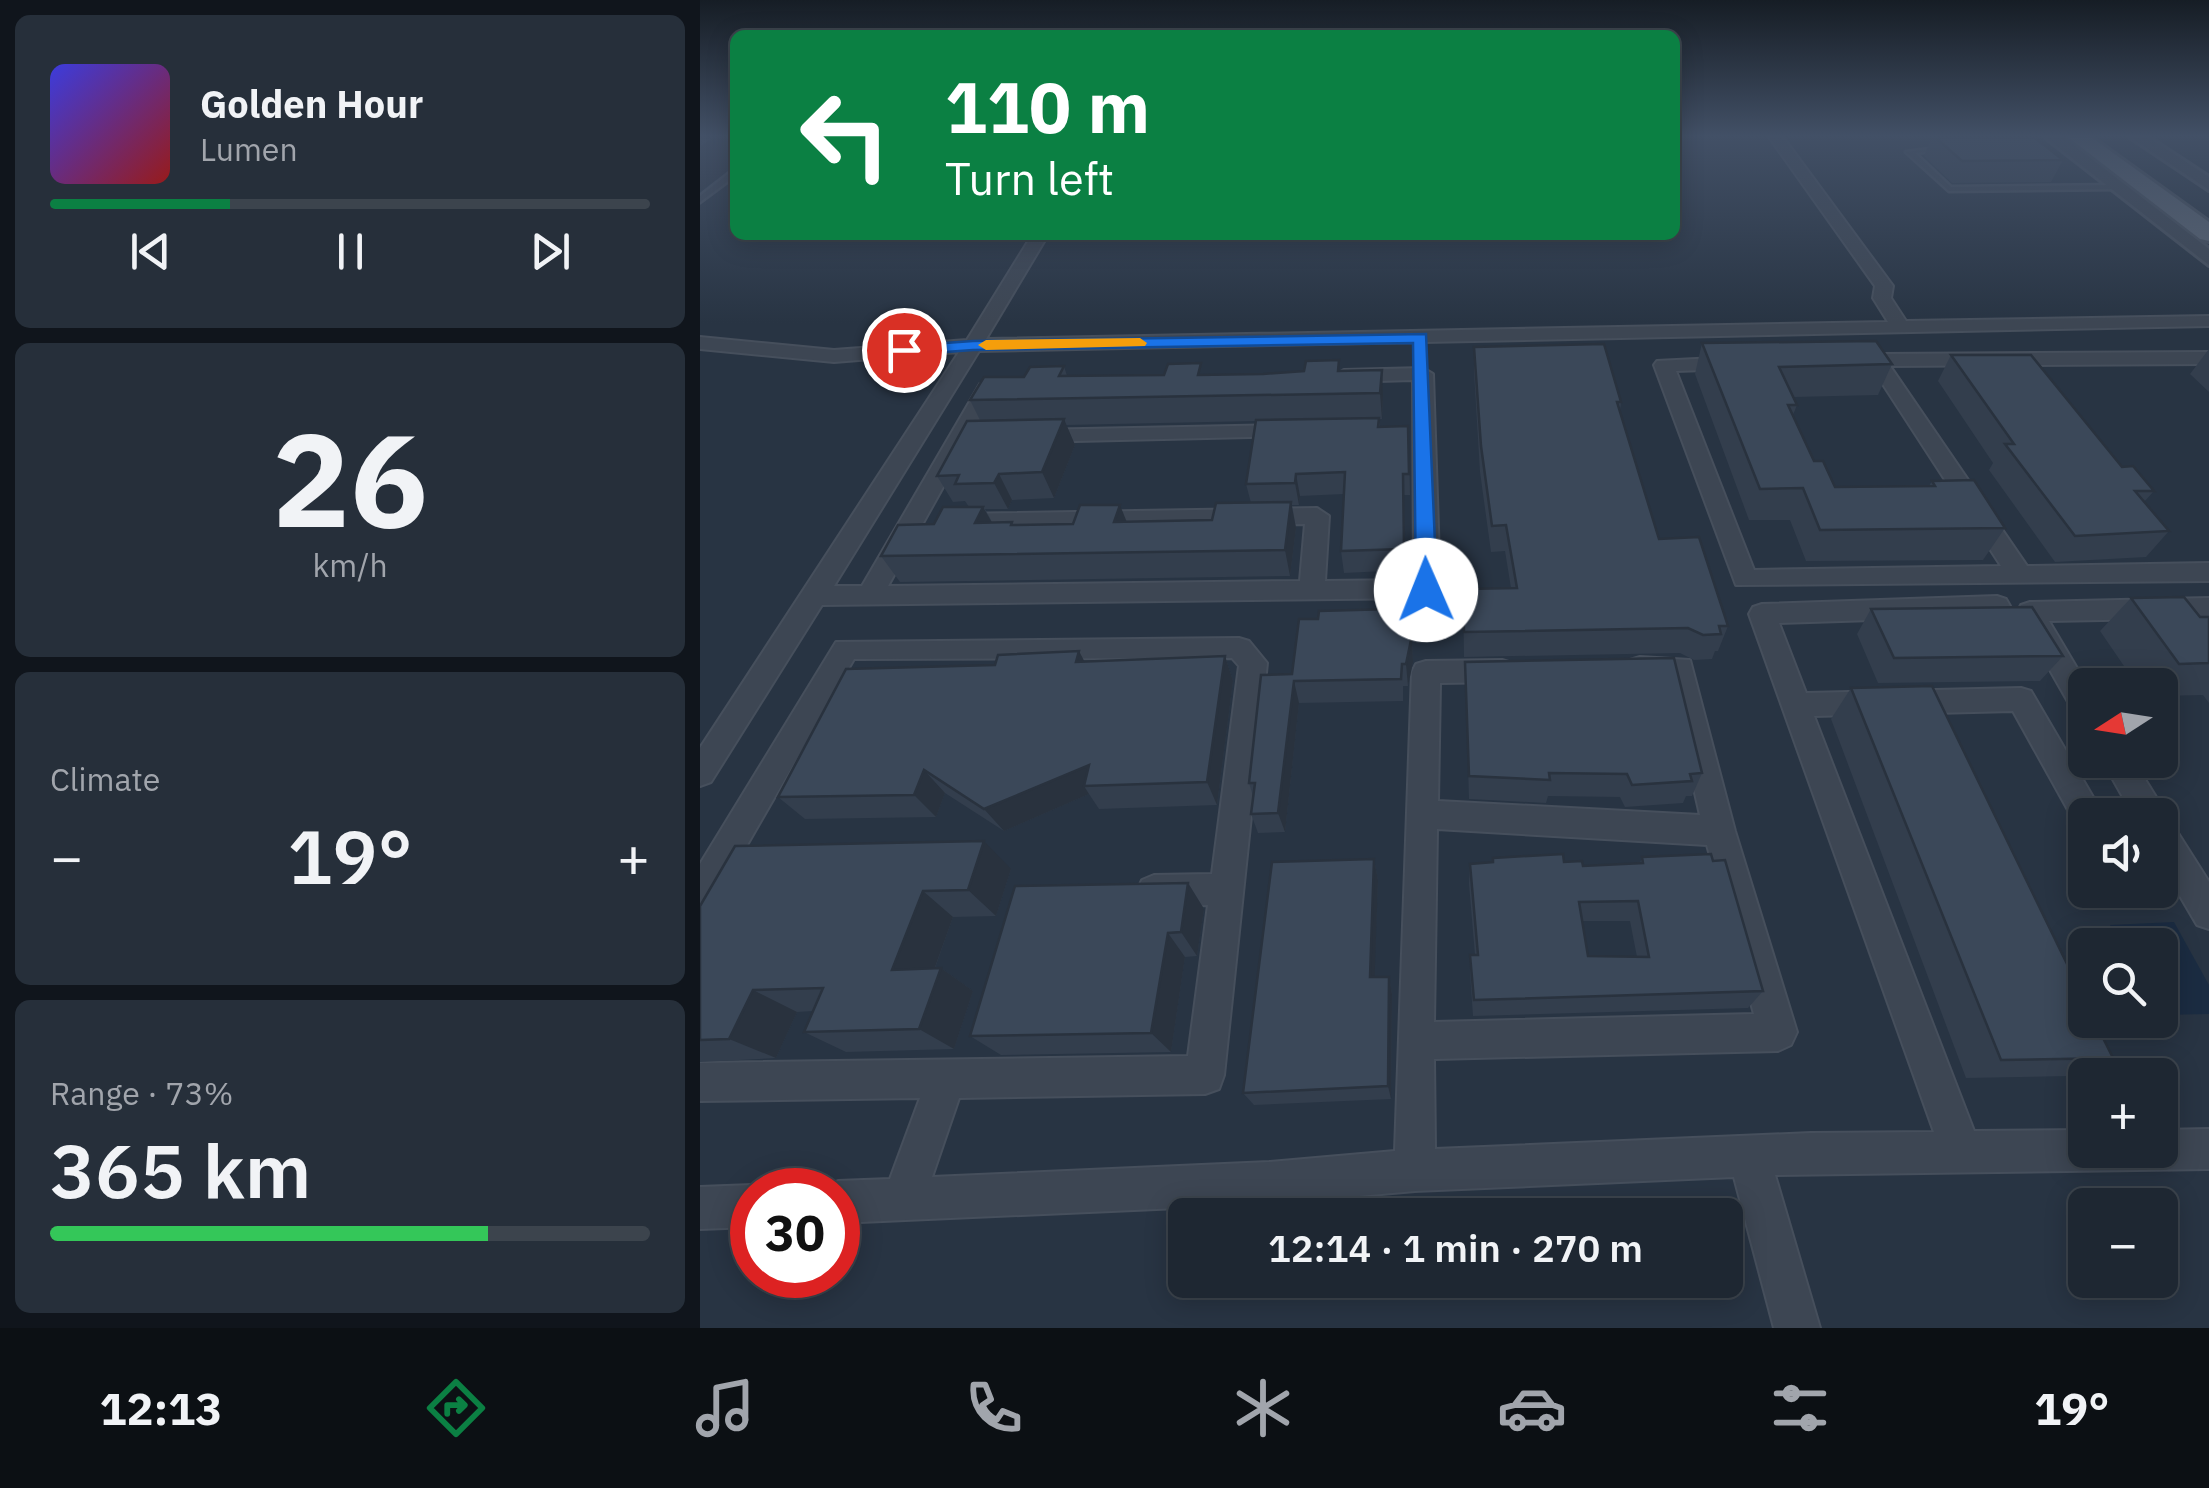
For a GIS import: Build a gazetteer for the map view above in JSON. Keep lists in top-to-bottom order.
{
  "north": "left",
  "page": {
    "turn": ["110 m", "Turn left"],
    "song": ["Golden Hour", "Lumen"],
    "tile": [
      ["26", "km/h"],
      "Climate",
      ["Range · 73%", "365 km"]
    ],
    "map_buttons": ["+", "−"],
    "heat": ["−", "19°", "+"],
    "limit": "30",
    "trip": "12:14 · 1 min · 270 m",
    "tabs": ["12:13", "19°"]
  }
}
